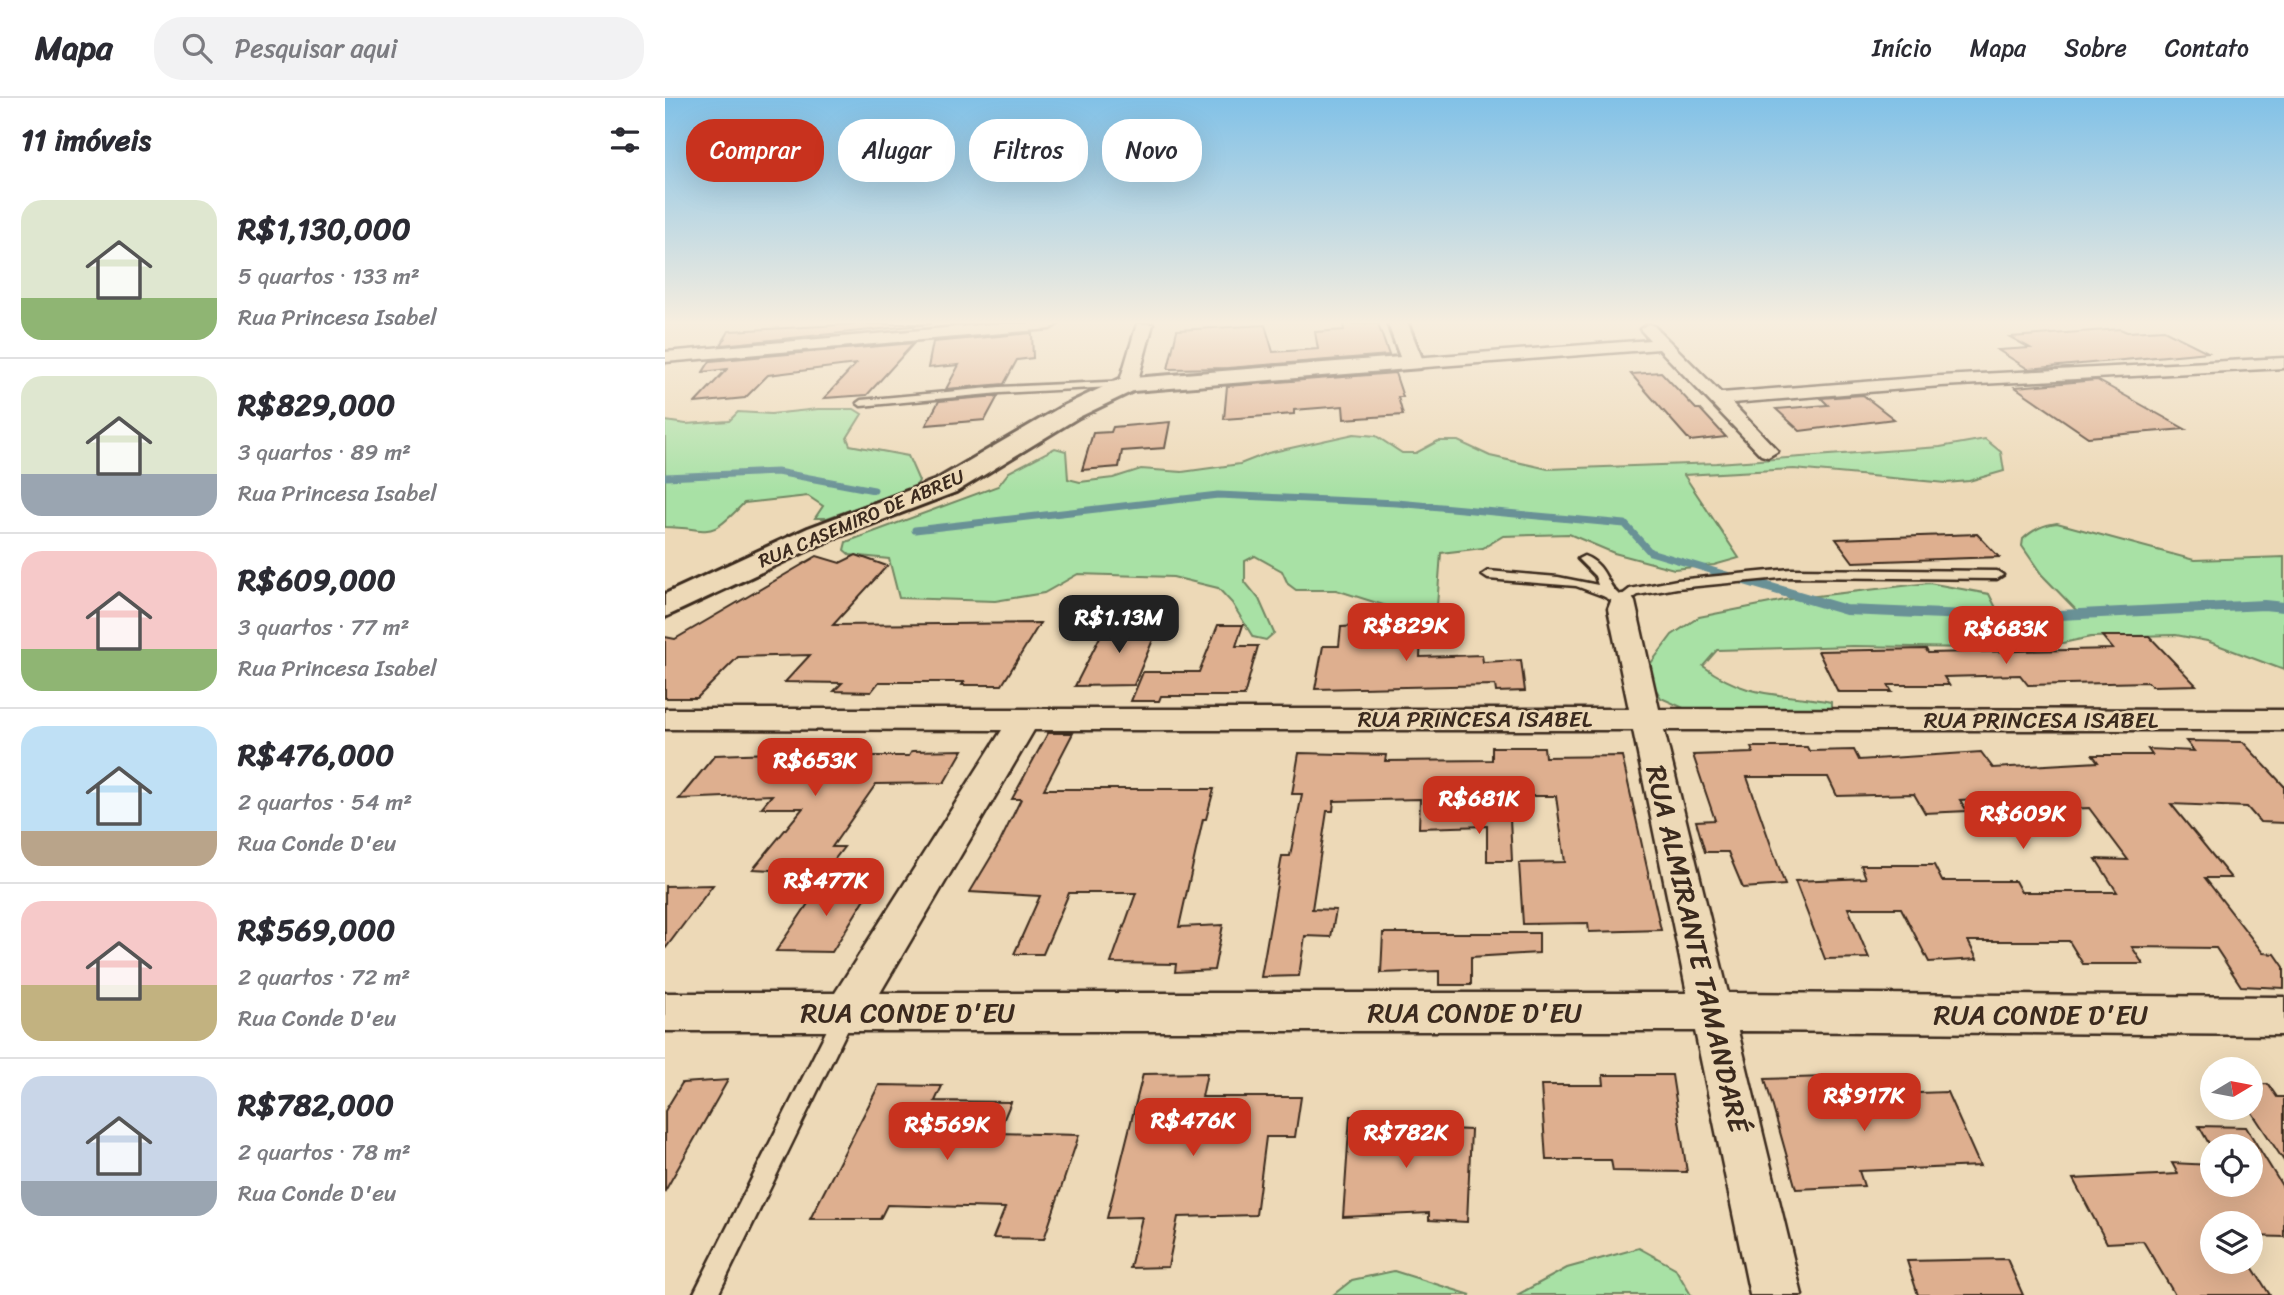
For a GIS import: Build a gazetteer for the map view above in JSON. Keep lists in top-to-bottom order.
{
  "streets": {
    "street": [
      "RUA CASEMIRO DE ABREU",
      "RUA PRINCESA ISABEL",
      "RUA ALMIRANTE TAMANDARÉ",
      "RUA CONDE D'EU"
    ]
  },
  "crossings": [
    ["RUA PRINCESA ISABEL", "RUA ALMIRANTE TAMANDARÉ"],
    ["RUA ALMIRANTE TAMANDARÉ", "RUA CONDE D'EU"]
  ],
  "north": "right",
  "page": {
    "header": "Mapa",
    "search": "Pesquisar aqui",
    "nav": [
      "Início",
      "Mapa",
      "Sobre",
      "Contato"
    ],
    "heading": "11 imóveis",
    "chip": [
      "Comprar",
      "Alugar",
      "Filtros",
      "Novo"
    ],
    "list": [
      {
        "name": "R$1,130,000",
        "note": "5 quartos · 133 m² · Rua Princesa Isabel"
      },
      {
        "name": "R$829,000",
        "note": "3 quartos · 89 m² · Rua Princesa Isabel"
      },
      {
        "name": "R$609,000",
        "note": "3 quartos · 77 m² · Rua Princesa Isabel"
      },
      {
        "name": "R$476,000",
        "note": "2 quartos · 54 m² · Rua Conde D'eu"
      },
      {
        "name": "R$569,000",
        "note": "2 quartos · 72 m² · Rua Conde D'eu"
      },
      {
        "name": "R$782,000",
        "note": "2 quartos · 78 m² · Rua Conde D'eu"
      }
    ],
    "price": [
      "R$1.13M",
      "R$829K",
      "R$683K",
      "R$653K",
      "R$681K",
      "R$609K",
      "R$477K",
      "R$917K",
      "R$476K",
      "R$569K",
      "R$782K"
    ]
  }
}
